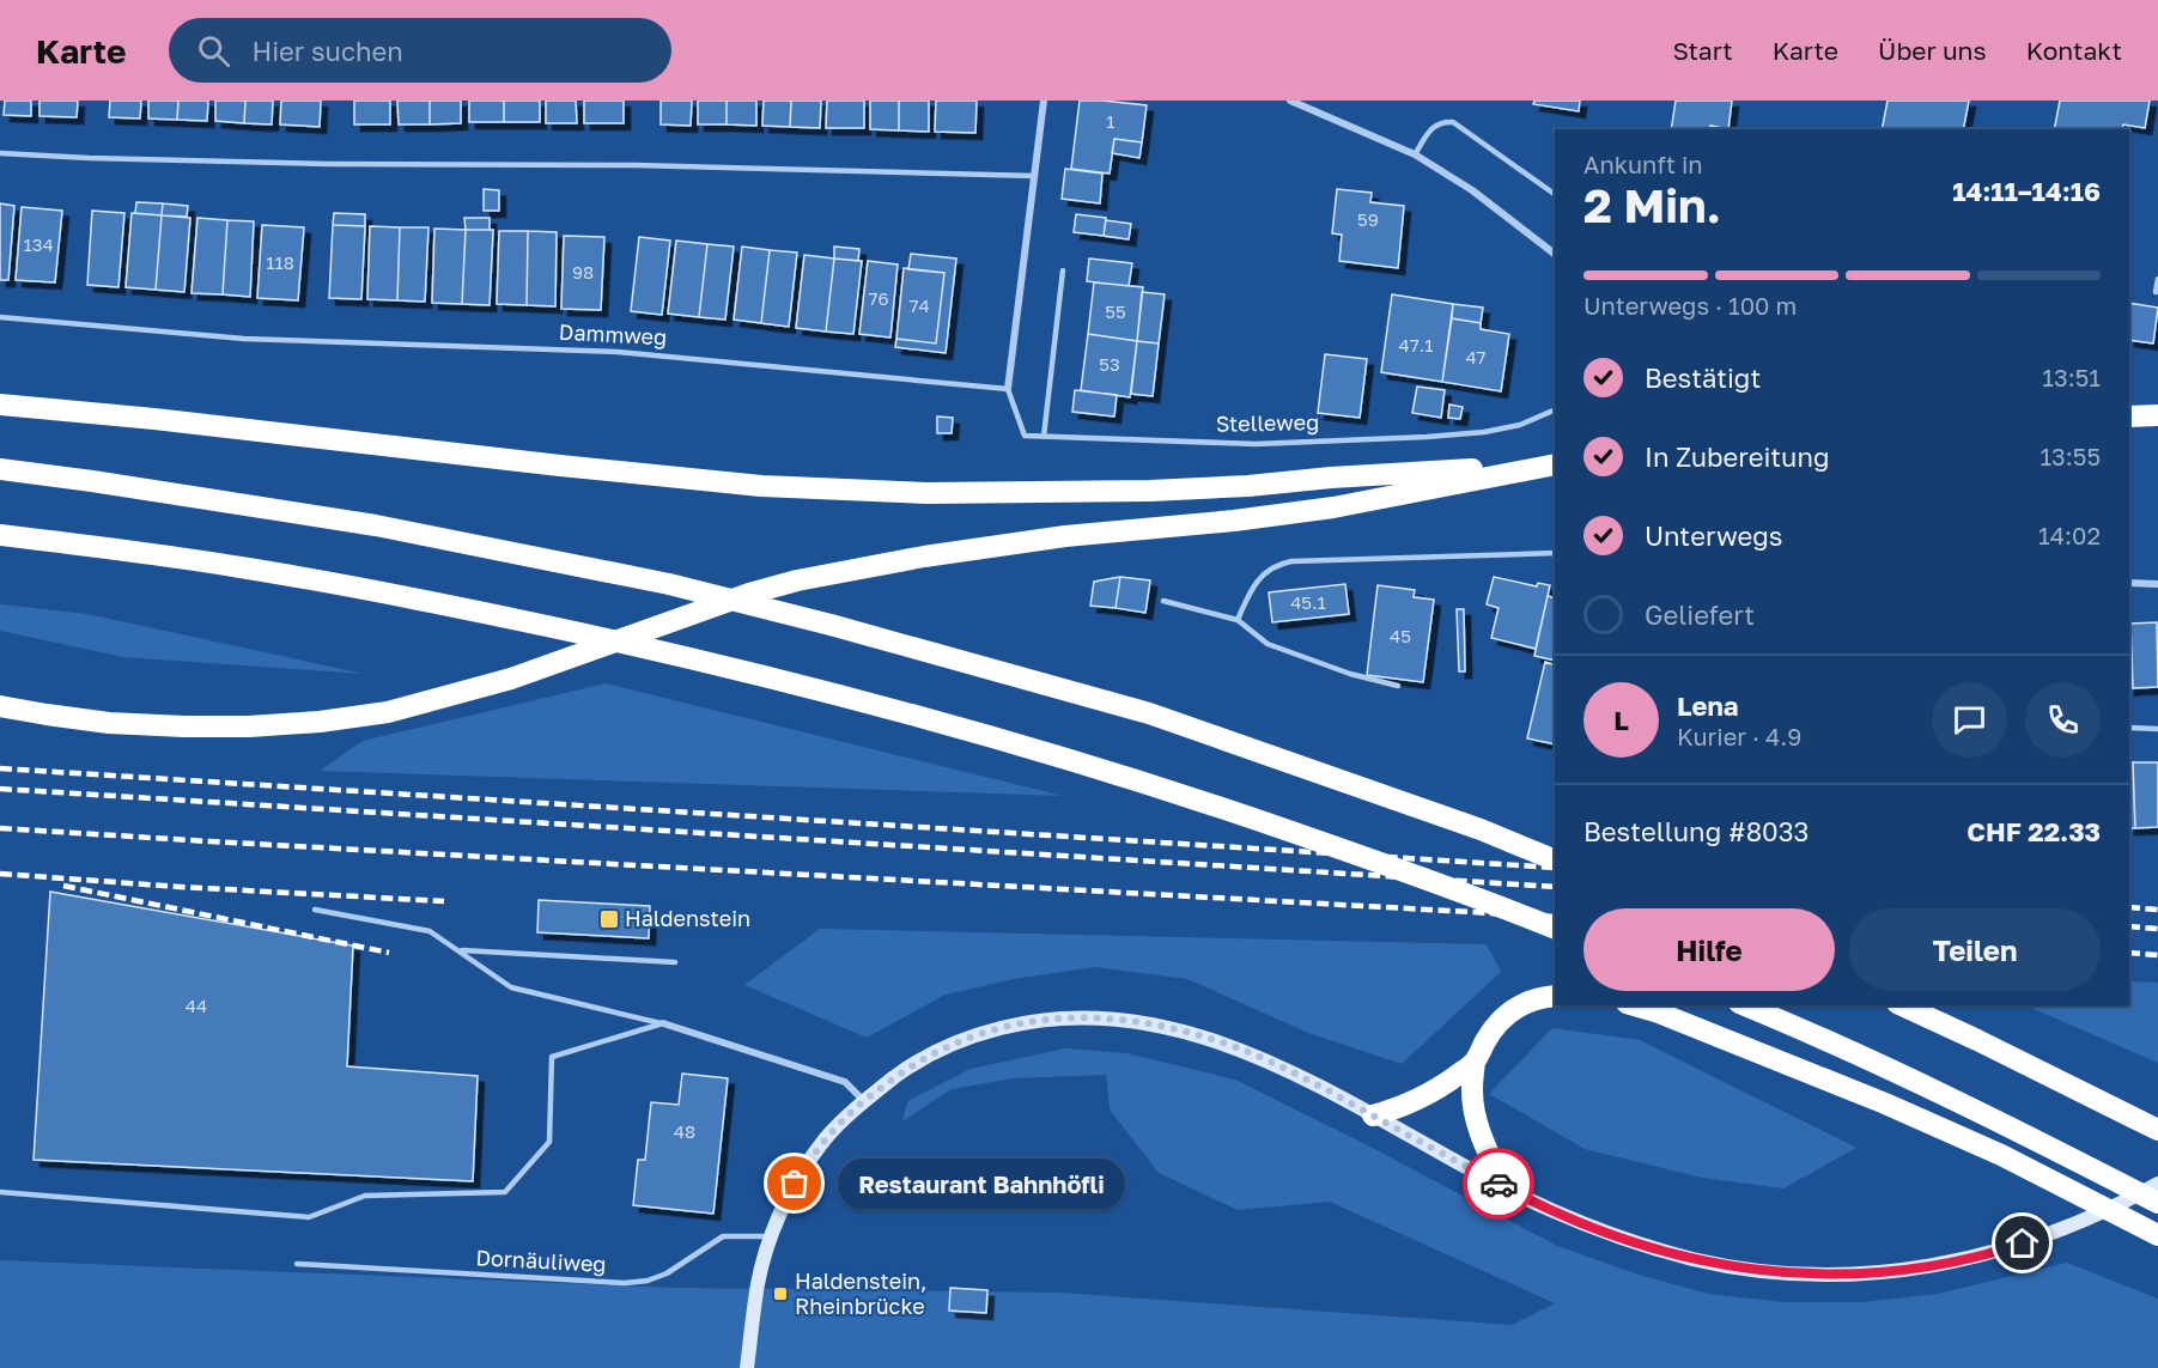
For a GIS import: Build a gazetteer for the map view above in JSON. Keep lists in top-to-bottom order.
{
  "streets": {
    "lane": ["Dammweg", "Stelleweg", "Dornäuliweg"]
  },
  "places": {
    "transit": ["Haldenstein", "Haldenstein, Rheinbrücke"],
    "other": ["Restaurant Bahnhöfli"]
  },
  "house_numbers": [
    "1",
    "59",
    "134",
    "118",
    "98",
    "76",
    "74",
    "55",
    "47.1",
    "47",
    "53",
    "45.1",
    "45",
    "44",
    "48"
  ],
  "page": {
    "header": "Karte",
    "search": "Hier suchen",
    "nav": [
      "Start",
      "Karte",
      "Über uns",
      "Kontakt"
    ],
    "heading": ["2 Min.", "Ankunft in", "14:11–14:16"],
    "panel": [
      "Lena",
      "Kurier · 4.9",
      "Bestellung #8033",
      "CHF 22.33"
    ],
    "bar": "Unterwegs · 100 m",
    "list": [
      ["Bestätigt", "13:51"],
      ["In Zubereitung", "13:55"],
      ["Unterwegs", "14:02"],
      "Geliefert"
    ],
    "round": "L",
    "buttons": ["Hilfe", "Teilen"],
    "bubble": "Restaurant Bahnhöfli"
  }
}
